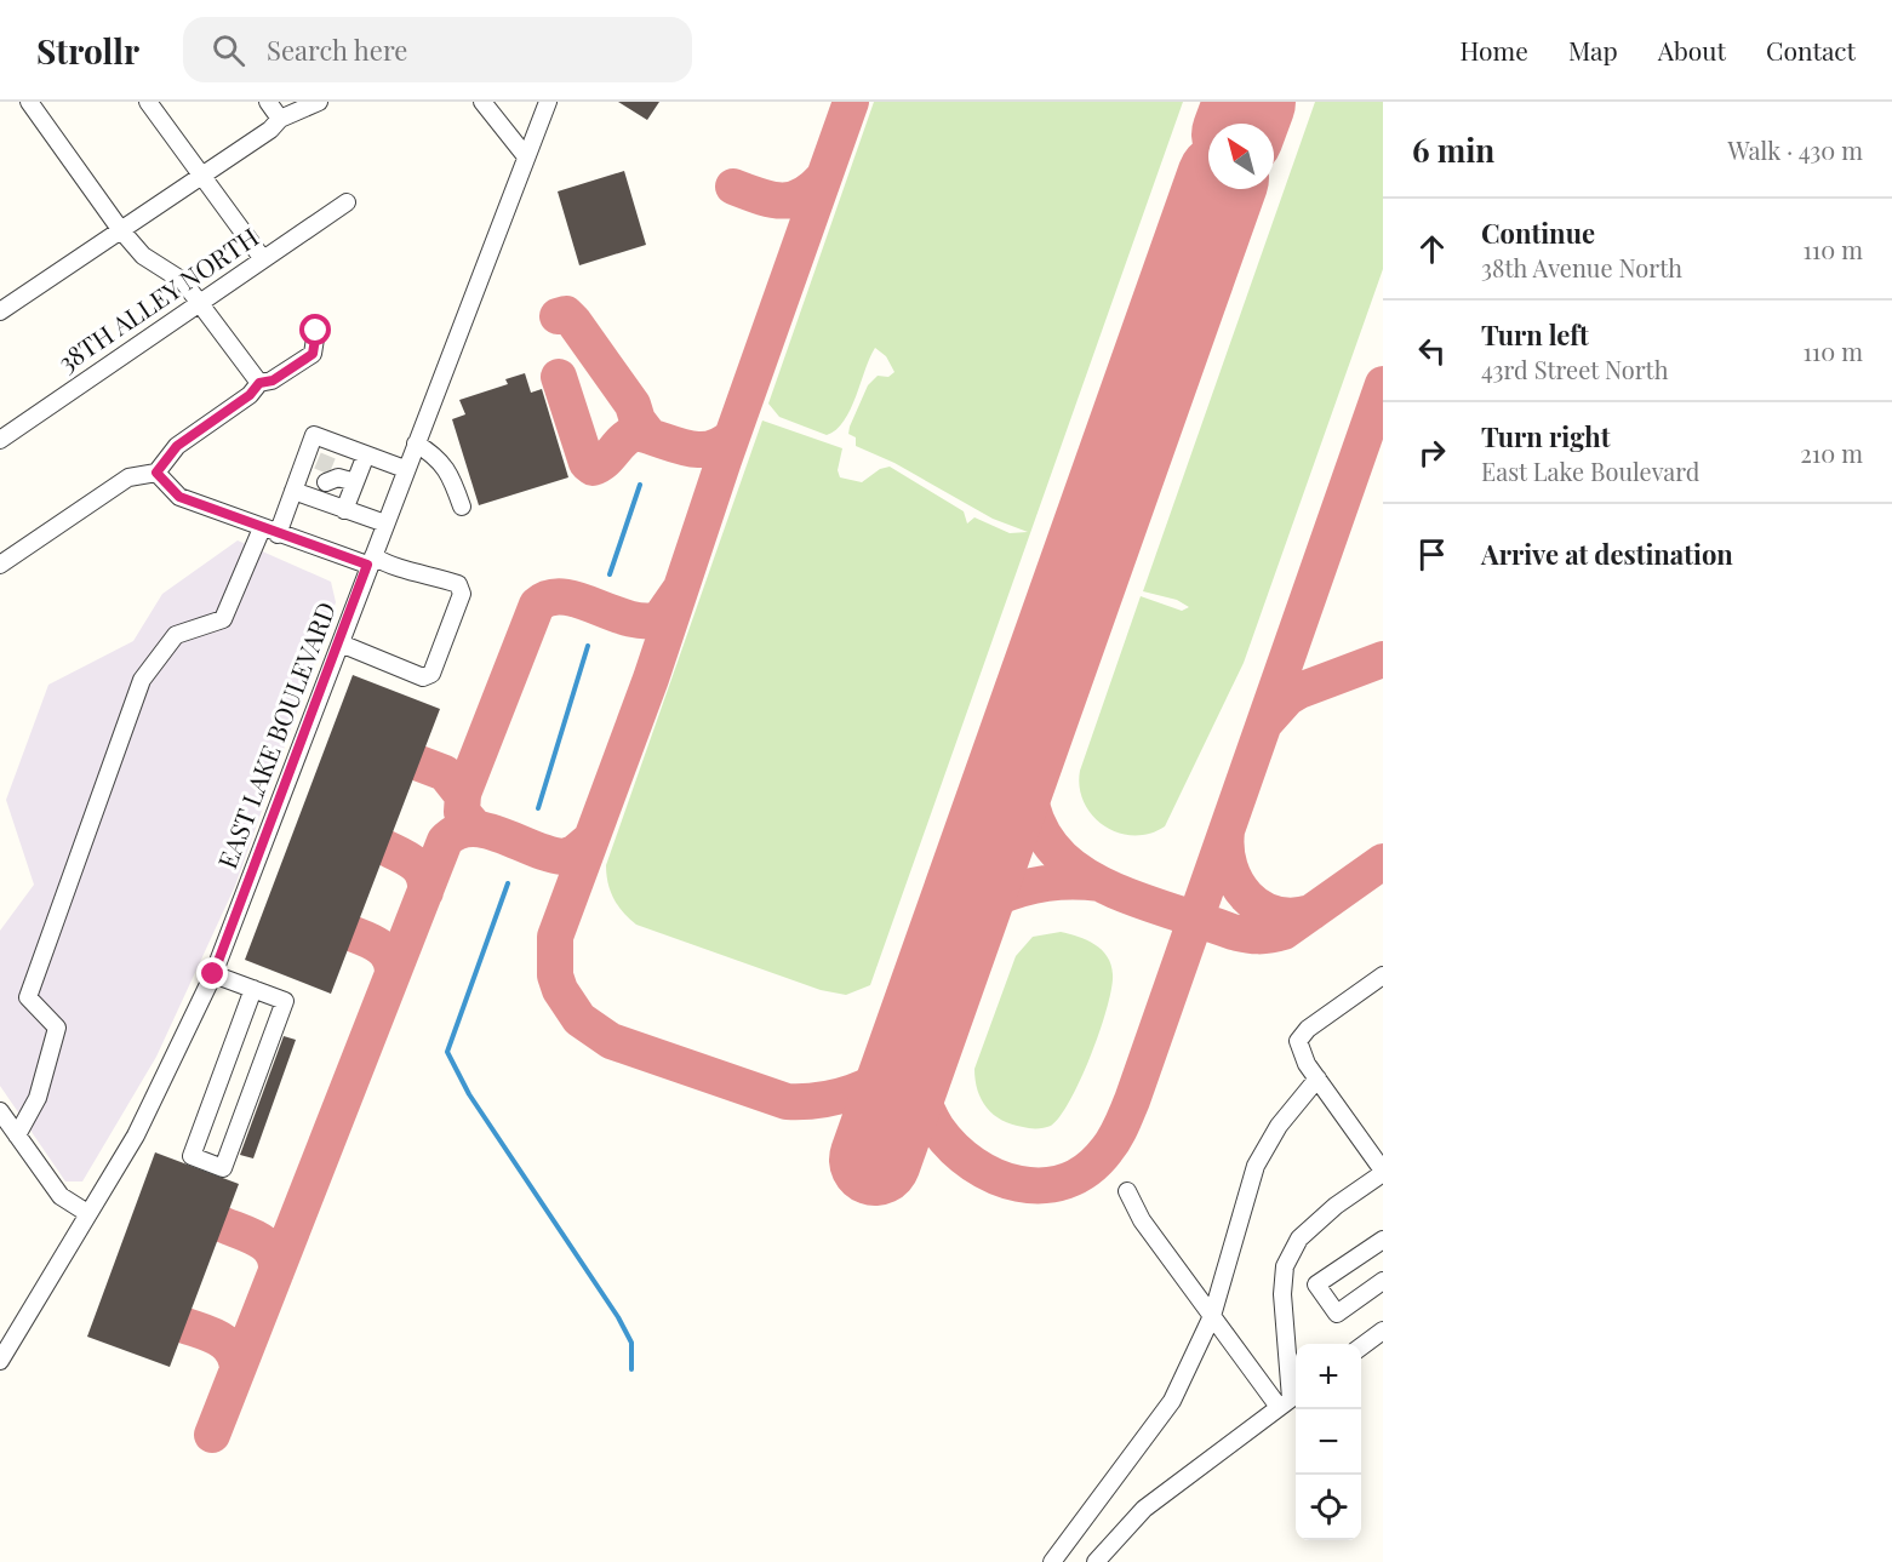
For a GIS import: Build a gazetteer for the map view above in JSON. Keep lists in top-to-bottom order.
{
  "streets": {
    "street": ["38TH ALLEY NORTH", "EAST LAKE BOULEVARD"]
  },
  "north": "top left",
  "page": {
    "header": "Strollr",
    "search": "Search here",
    "nav": [
      "Home",
      "Map",
      "About",
      "Contact"
    ],
    "heading": ["6 min", "Walk · 430 m"],
    "list": [
      ["Continue", "38th Avenue North", "110 m"],
      ["Turn left", "43rd Street North", "110 m"],
      ["Turn right", "East Lake Boulevard", "210 m"],
      "Arrive at destination"
    ],
    "map_buttons": ["+", "−"]
  }
}
